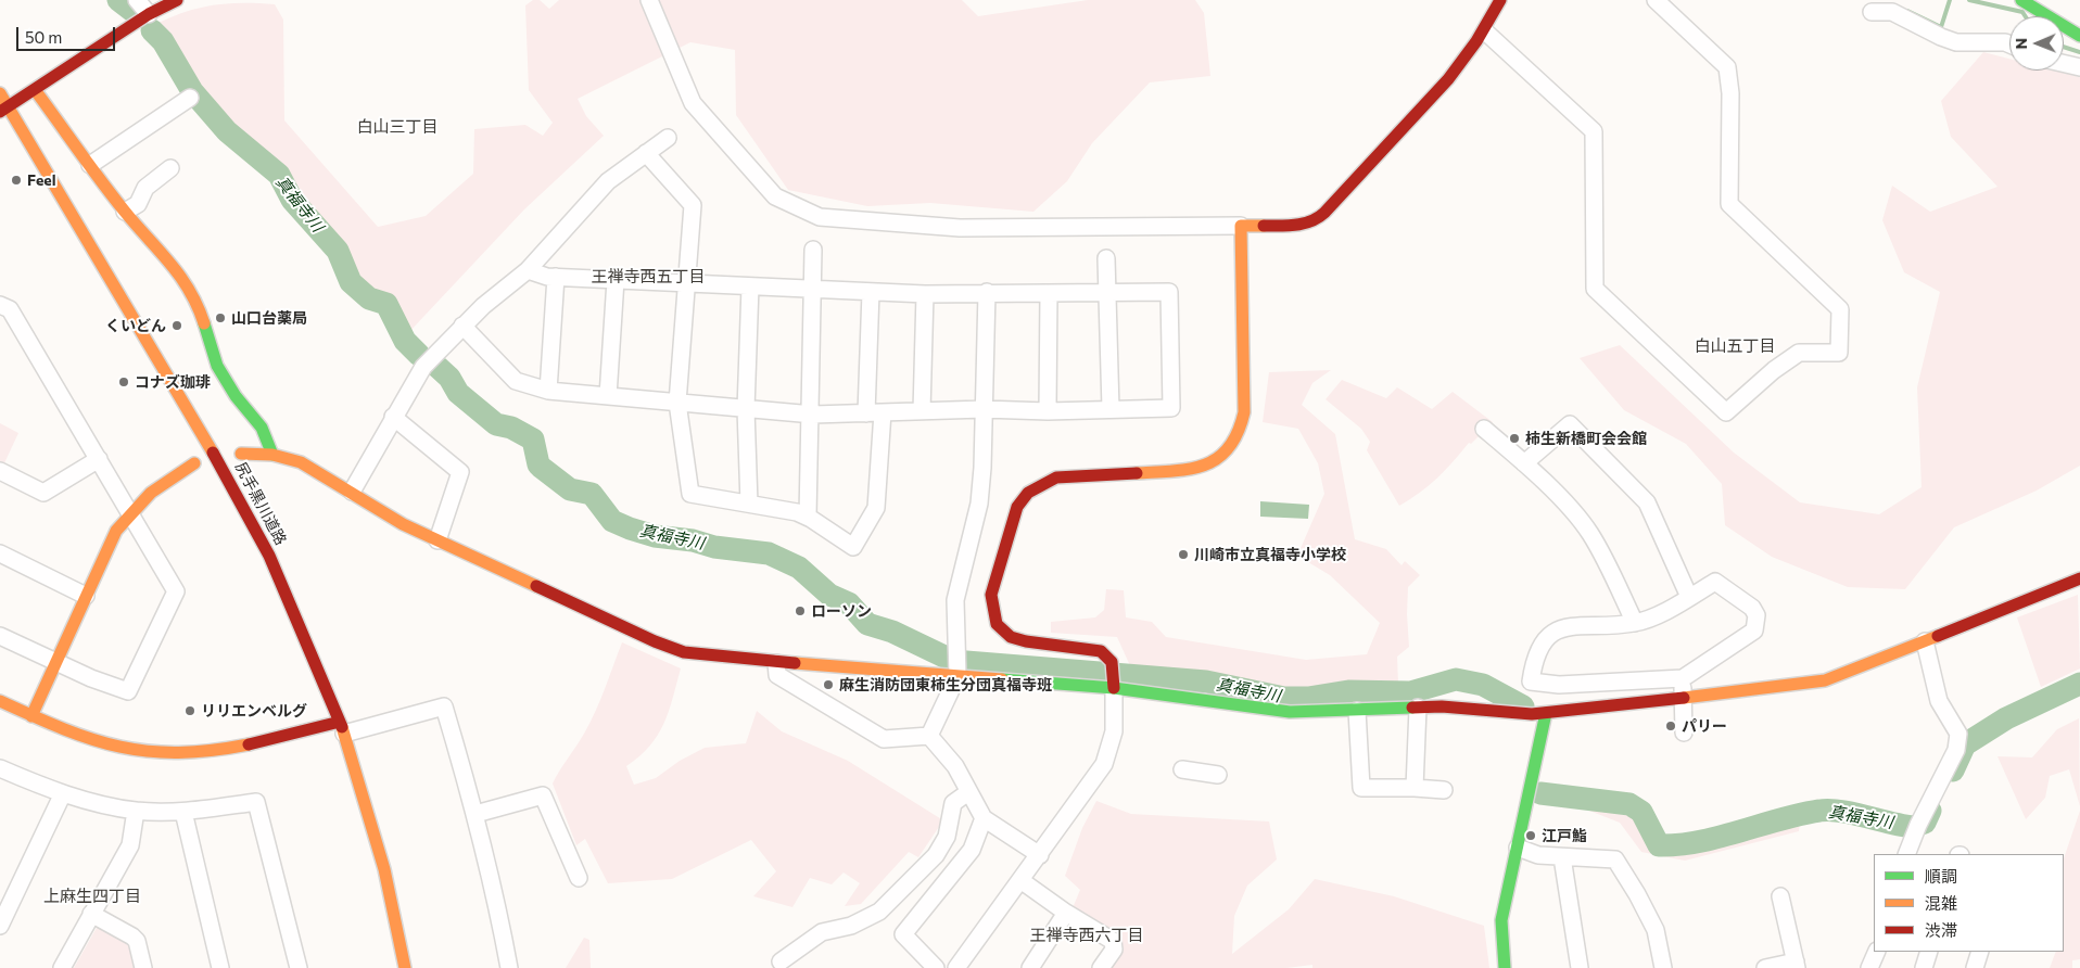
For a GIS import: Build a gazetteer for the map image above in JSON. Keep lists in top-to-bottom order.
{
  "streets": {
    "street": ["尻手黒川道路"]
  },
  "districts": [
    "白山三丁目",
    "王禅寺西五丁目",
    "白山五丁目",
    "上麻生四丁目",
    "王禅寺西六丁目"
  ],
  "water": ["真福寺川"],
  "places": [
    "Feel",
    "山口台薬局",
    "くいどん",
    "コナズ珈琲",
    "柿生新橋町会会館",
    "川崎市立真福寺小学校",
    "ローソン",
    "麻生消防団東柿生分団真福寺班",
    "リリエンベルグ",
    "パリー",
    "江戸鮨"
  ],
  "legend": ["順調", "混雑", "渋滞"],
  "scale_bar": "50 m",
  "north": "left"
}
